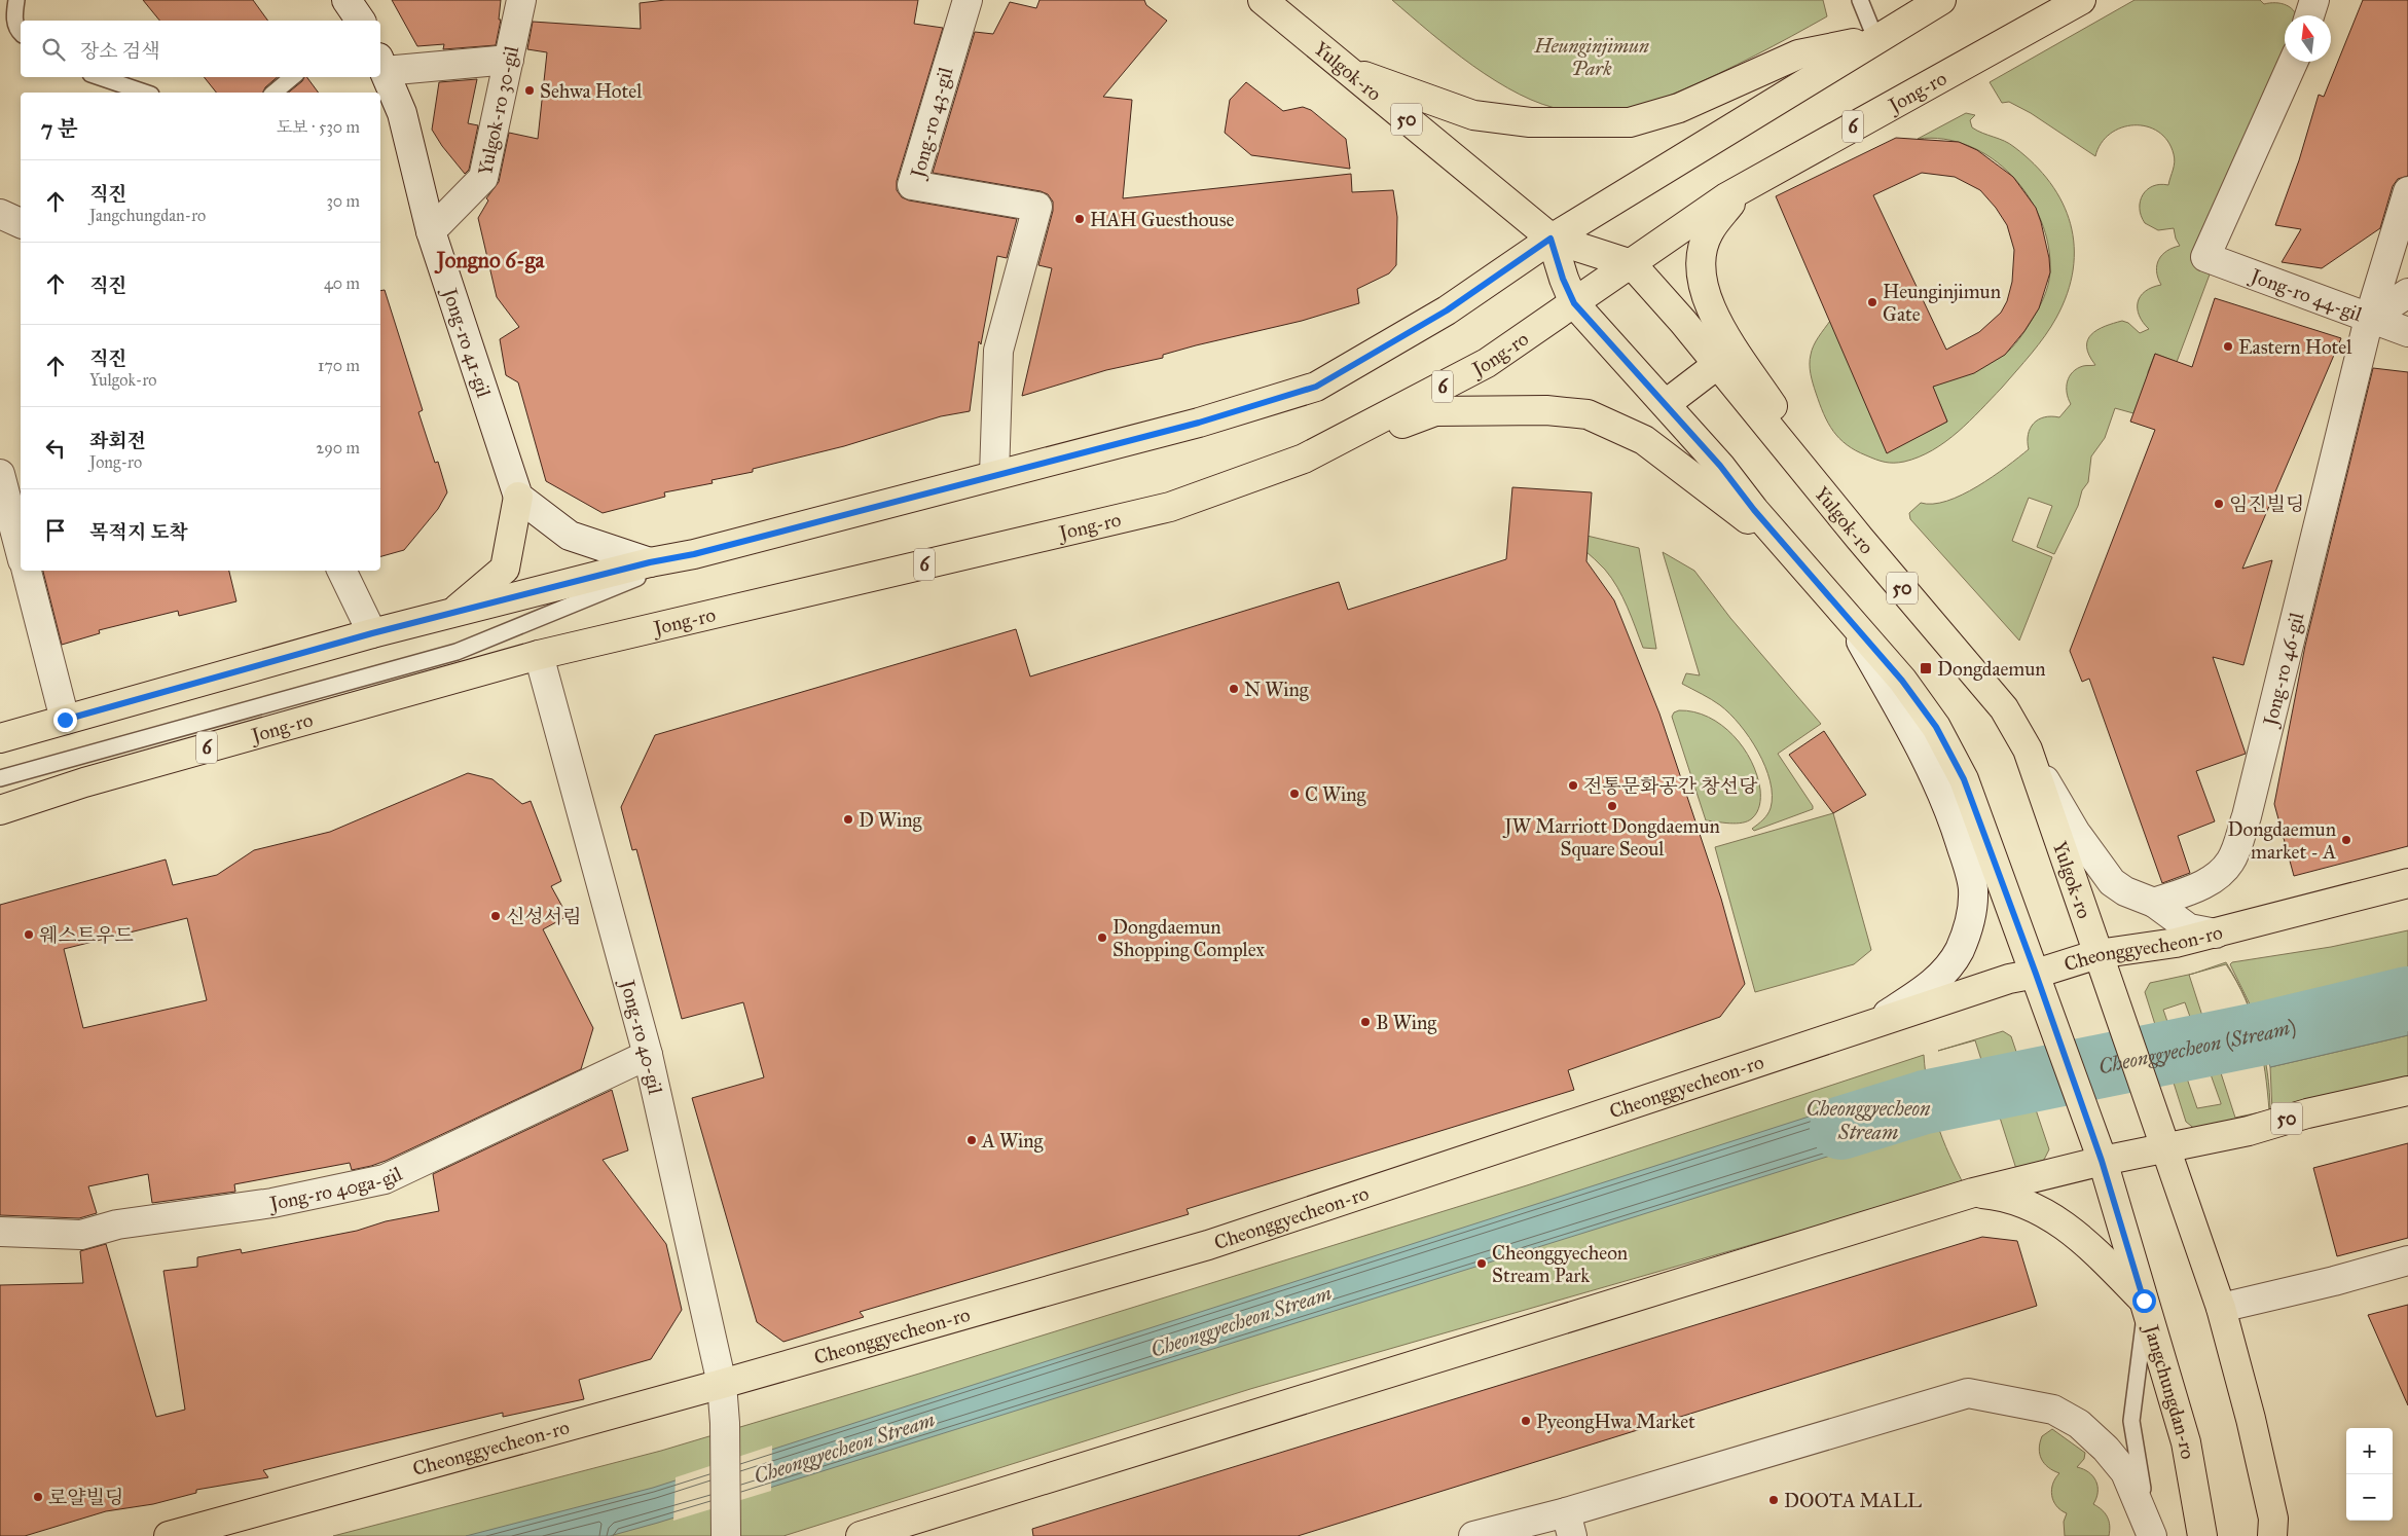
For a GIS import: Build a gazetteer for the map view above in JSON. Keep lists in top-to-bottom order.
{
  "streets": {
    "main road": [
      "Yulgok-ro",
      "Jong-ro",
      "50",
      "6",
      "Cheonggyecheon-ro",
      "Jangchungdan-ro"
    ],
    "street": [
      "Yulgok-ro 30-gil",
      "Jong-ro 43-gil",
      "Jong-ro 44-gil",
      "Jong-ro 41-gil",
      "Jong-ro 46-gil",
      "Jong-ro 40-gil",
      "Jong-ro 40ga-gil"
    ]
  },
  "crossings": [
    ["Yulgok-ro", "Jong-ro"],
    ["Yulgok-ro", "Cheonggyecheon-ro"],
    ["Jong-ro", "Jong-ro 40-gil"],
    ["Yulgok-ro 30-gil", "Jong-ro 41-gil"],
    ["50", "Jangchungdan-ro"],
    ["Jong-ro 44-gil", "Jong-ro 46-gil"],
    ["Cheonggyecheon-ro", "Jong-ro 40-gil"],
    ["Cheonggyecheon-ro", "Jangchungdan-ro"],
    ["Jong-ro 40-gil", "Jong-ro 40ga-gil"]
  ],
  "districts": ["Jongno 6-ga"],
  "water": ["Cheonggyecheon (Stream)", "Cheonggyecheon Stream"],
  "parks": ["Heunginjimun Park"],
  "places": {
    "other": [
      "Sehwa Hotel",
      "HAH Guesthouse",
      "Heunginjimun Gate",
      "Eastern Hotel",
      "임진빌딩",
      "N Wing",
      "전통문화공간 창선당",
      "C Wing",
      "JW Marriott Dongdaemun Square Seoul",
      "D Wing",
      "Dongdaemun market - A",
      "신성서림",
      "웨스트우드",
      "Dongdaemun Shopping Complex",
      "B Wing",
      "A Wing",
      "Cheonggyecheon Stream Park",
      "PyeongHwa Market",
      "로얄빌딩",
      "DOOTA MALL"
    ],
    "transit": ["Dongdaemun"]
  },
  "north": "top",
  "page": {
    "search": "장소 검색",
    "heading": ["7 분", "도보 · 530 m"],
    "list": [
      ["직진", "Jangchungdan-ro", "30 m"],
      ["직진", "40 m"],
      ["직진", "Yulgok-ro", "170 m"],
      ["좌회전", "Jong-ro", "290 m"],
      "목적지 도착"
    ],
    "map_buttons": ["+", "−"]
  }
}
